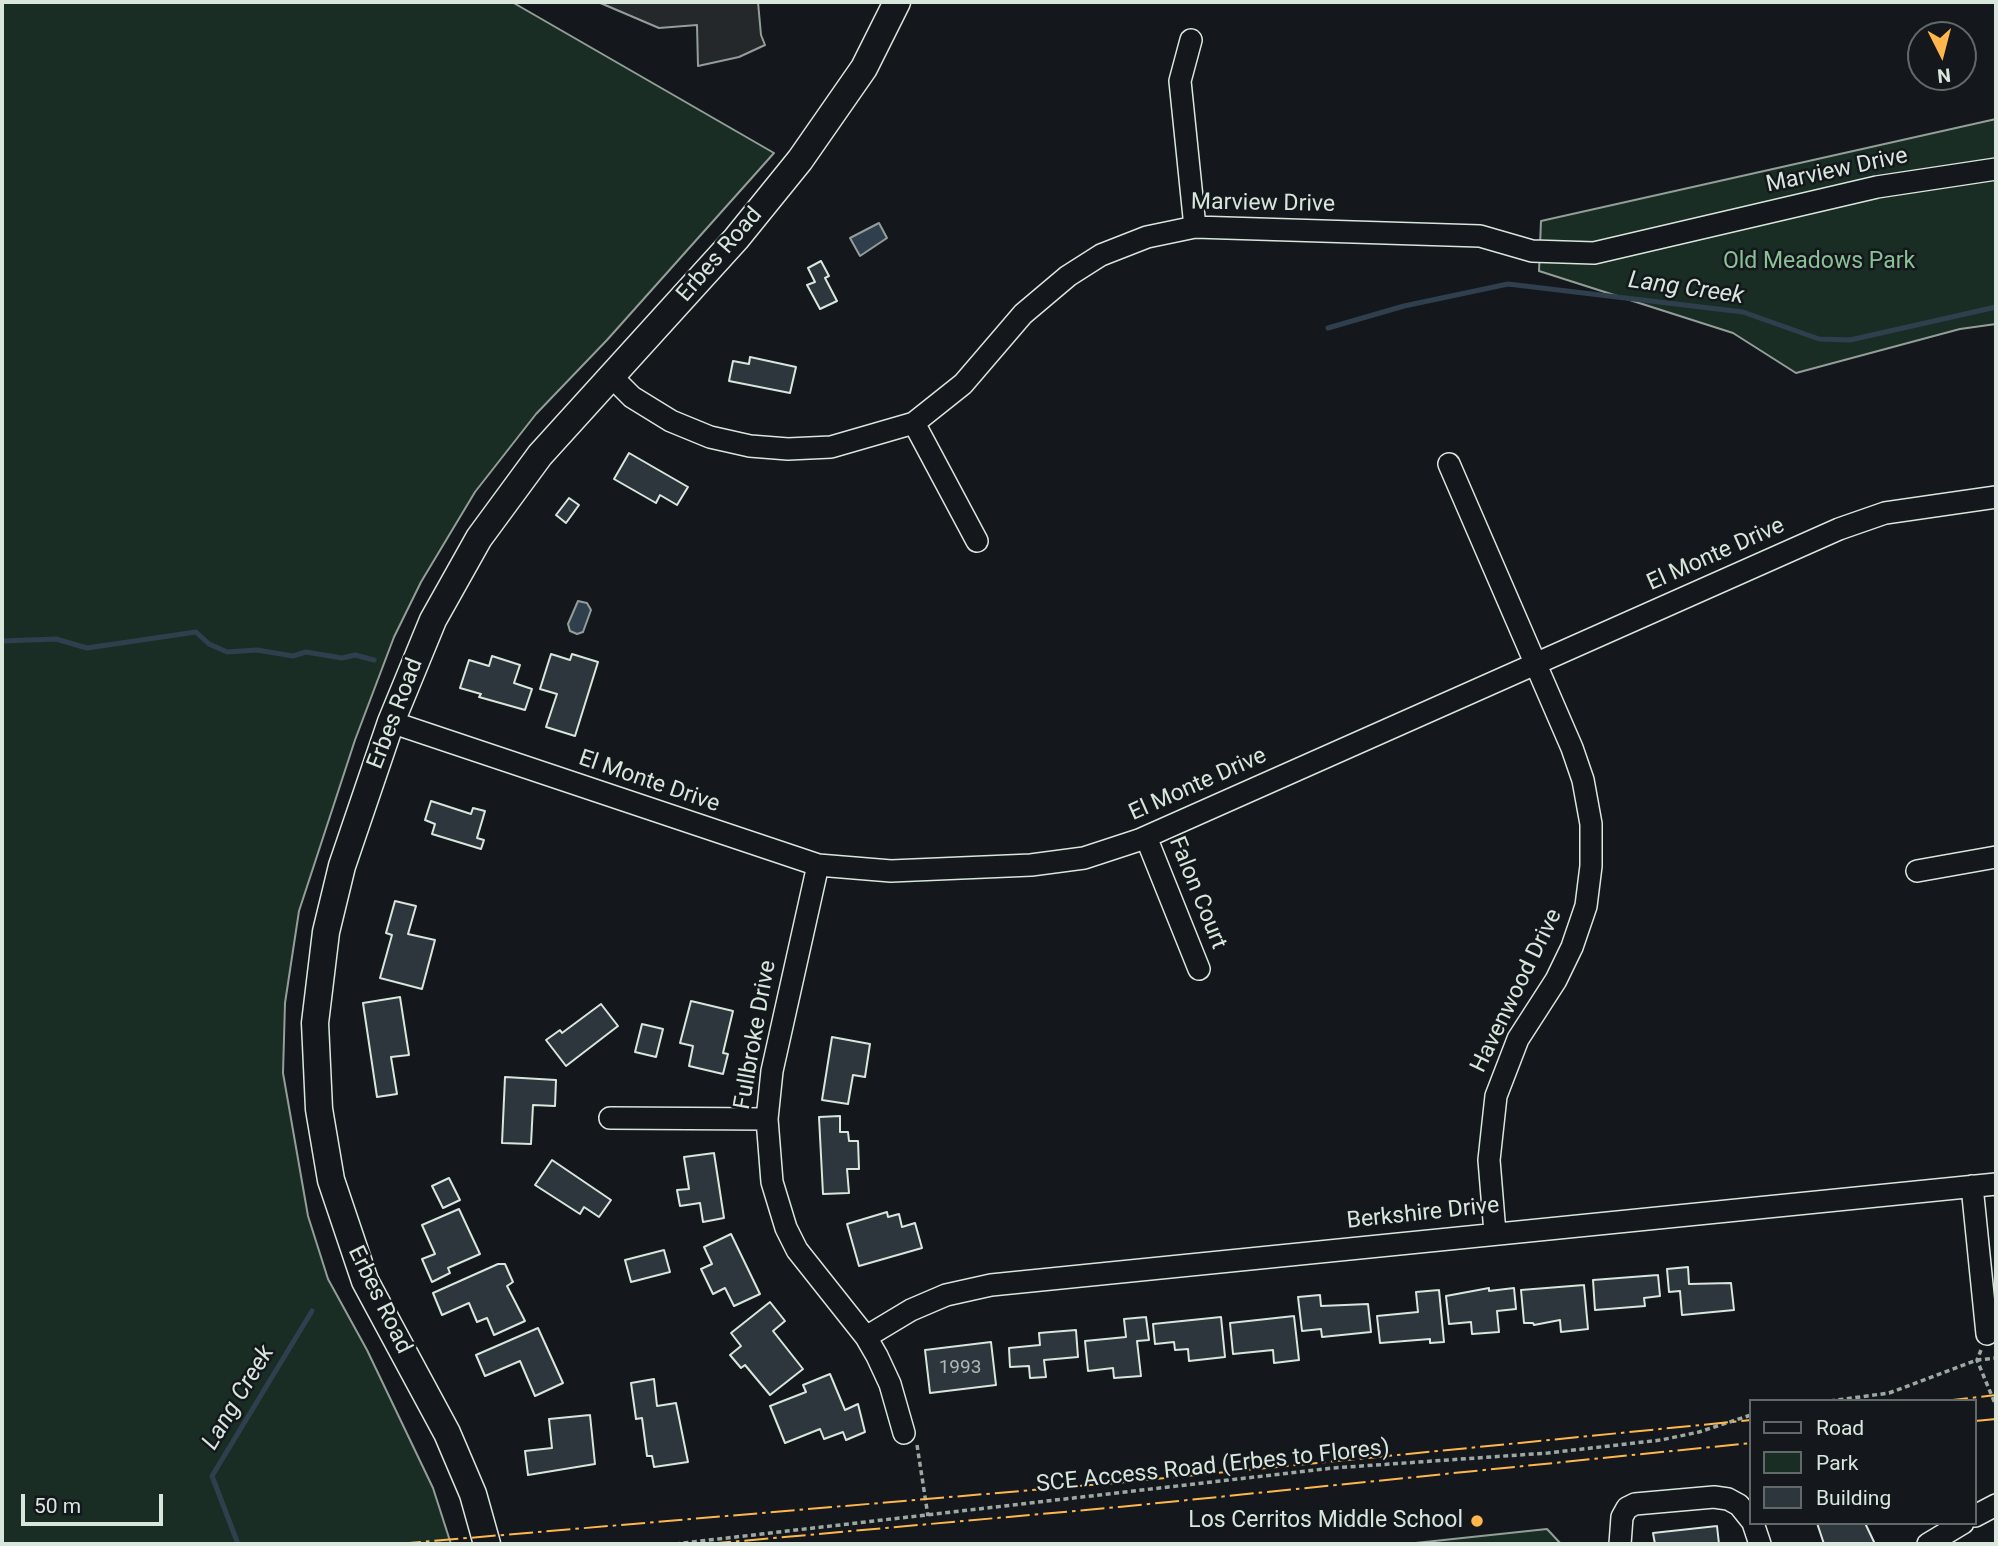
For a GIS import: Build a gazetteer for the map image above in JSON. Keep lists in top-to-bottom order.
{
  "streets": {
    "main road": ["Erbes Road"],
    "street": [
      "Marview Drive",
      "El Monte Drive",
      "Falon Court",
      "Havenwood Drive",
      "Fullbroke Drive",
      "Berkshire Drive"
    ],
    "path": ["SCE Access Road (Erbes to Flores)"]
  },
  "crossings": [
    ["Marview Drive", "Erbes Road"],
    ["Erbes Road", "El Monte Drive"],
    ["El Monte Drive", "Falon Court"],
    ["El Monte Drive", "Havenwood Drive"],
    ["El Monte Drive", "Fullbroke Drive"],
    ["Havenwood Drive", "Berkshire Drive"],
    ["Fullbroke Drive", "Berkshire Drive"]
  ],
  "water": ["Lang Creek"],
  "parks": ["Old Meadows Park"],
  "places": ["Los Cerritos Middle School"],
  "house_numbers": ["1993"],
  "legend": ["Road", "Park", "Building"],
  "scale_bar": "50 m",
  "north": "bottom"
}
